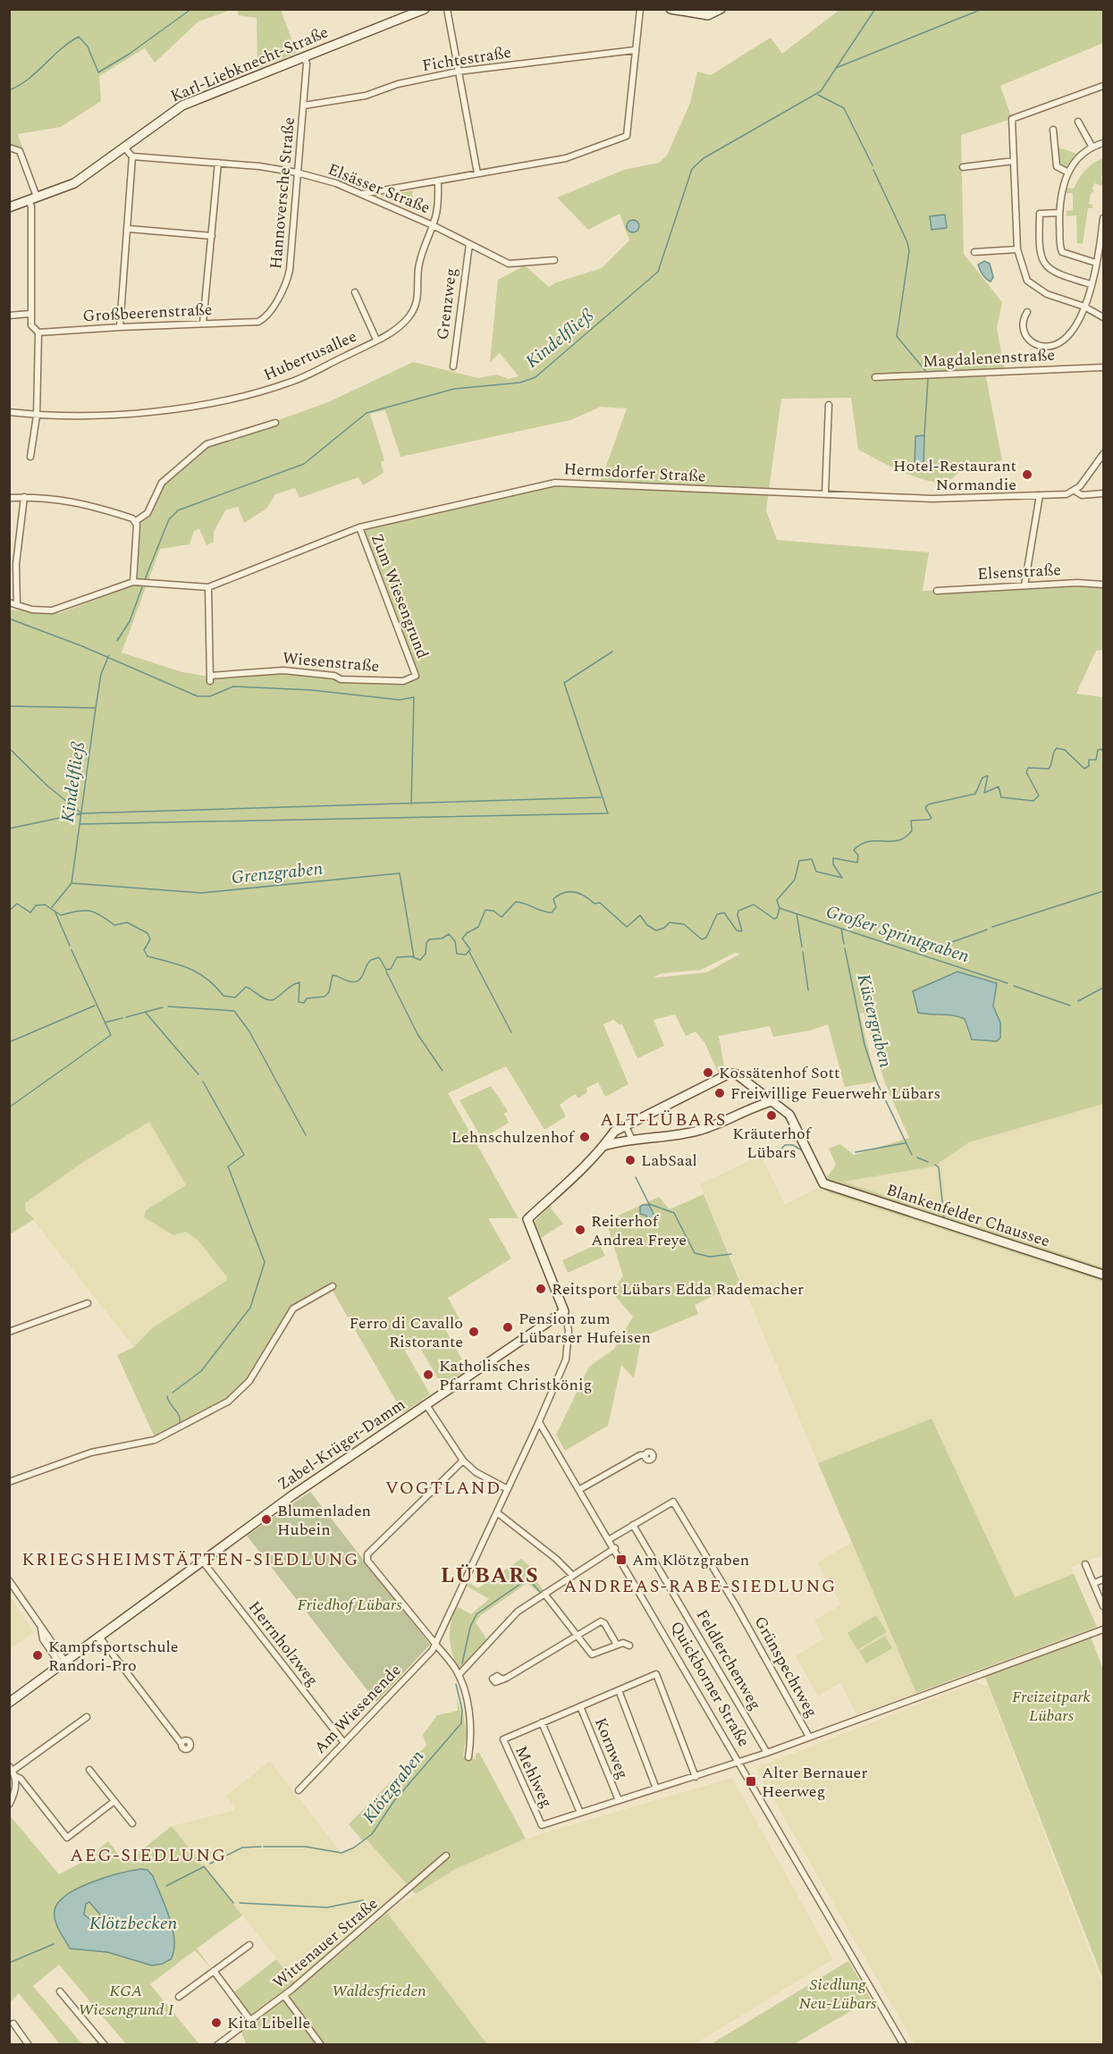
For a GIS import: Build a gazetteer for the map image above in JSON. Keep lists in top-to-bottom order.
{
  "streets": {
    "street": [
      "Fichtestraße",
      "Karl-Liebknecht-Straße",
      "Elsässer Straße",
      "Hannoversche Straße",
      "Grenzweg",
      "Großbeerenstraße",
      "Hubertusallee",
      "Magdalenenstraße",
      "Hermsdorfer Straße",
      "Elsenstraße",
      "Zum Wiesengrund",
      "Wiesenstraße",
      "Blankenfelder Chaussee",
      "Zabel-Krüger-Damm",
      "Herrnholzweg",
      "Feldlerchenweg",
      "Grünspechtweg",
      "Quickborner Straße",
      "Am Wiesenende",
      "Kornweg",
      "Mehlweg",
      "Wittenauer Straße"
    ]
  },
  "crossings": [
    ["Fichtestraße", "Hannoversche Straße"],
    ["Karl-Liebknecht-Straße", "Hannoversche Straße"],
    ["Elsässer Straße", "Hannoversche Straße"],
    ["Elsässer Straße", "Grenzweg"],
    ["Elsässer Straße", "Hubertusallee"],
    ["Hannoversche Straße", "Großbeerenstraße"],
    ["Hermsdorfer Straße", "Zum Wiesengrund"],
    ["Hermsdorfer Straße", "Wiesenstraße"],
    ["Zum Wiesengrund", "Wiesenstraße"],
    ["Zabel-Krüger-Damm", "Herrnholzweg"],
    ["Herrnholzweg", "Am Wiesenende"],
    ["Feldlerchenweg", "Grünspechtweg"]
  ],
  "districts": [
    "ALT-LÜBARS",
    "VOGTLAND",
    "KRIEGSHEIMSTÄTTEN-SIEDLUNG",
    "LÜBARS",
    "ANDREAS-RABE-SIEDLUNG",
    "AEG-SIEDLUNG"
  ],
  "water": [
    "Kindelfließ",
    "Grenzgraben",
    "Großer Sprintgraben",
    "Küstergraben",
    "Klötzgraben",
    "Klötzbecken"
  ],
  "parks": [
    "Friedhof Lübars",
    "Freizeitpark Lübars",
    "Siedlung Neu-Lübars",
    "KGA Wiesengrund I",
    "Waldesfrieden"
  ],
  "places": {
    "other": [
      "Hotel-Restaurant Normandie",
      "Kossätenhof Sott",
      "Freiwillige Feuerwehr Lübars",
      "Kräuterhof Lübars",
      "Lehnschulzenhof",
      "LabSaal",
      "Reiterhof Andrea Freye",
      "Reitsport Lübars Edda Rademacher",
      "Pension zum Lübarser Hufeisen",
      "Ferro di Cavallo Ristorante",
      "Katholisches Pfarramt Christkönig",
      "Blumenladen Hubein",
      "Kampfsportschule Randori-Pro",
      "Kita Libelle"
    ],
    "transit": ["Am Klötzgraben", "Alter Bernauer Heerweg"]
  }
}
